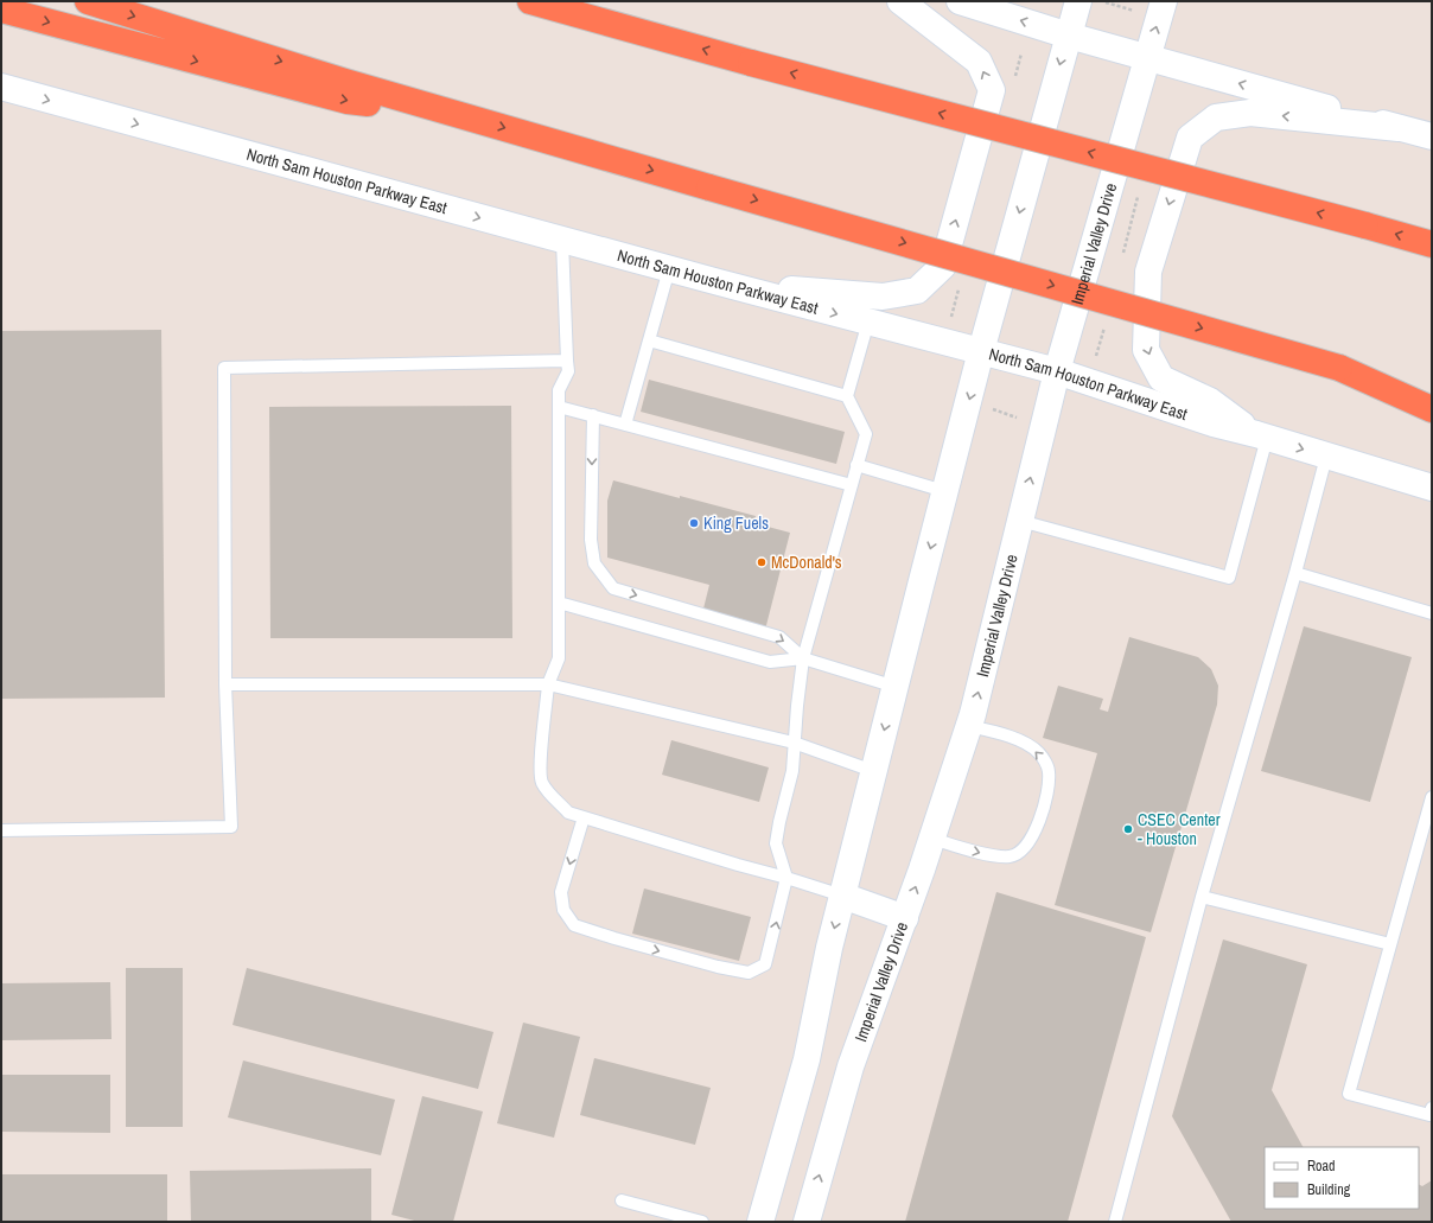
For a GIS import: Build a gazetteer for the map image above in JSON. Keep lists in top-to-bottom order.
{
  "streets": {
    "main road": ["North Sam Houston Parkway East", "Imperial Valley Drive"]
  },
  "crossings": [
    ["North Sam Houston Parkway East", "Imperial Valley Drive"]
  ],
  "one_way": ["North Sam Houston Parkway East"],
  "places": ["King Fuels", "McDonald's", "CSEC Center - Houston"],
  "legend": ["Road", "Building"]
}
